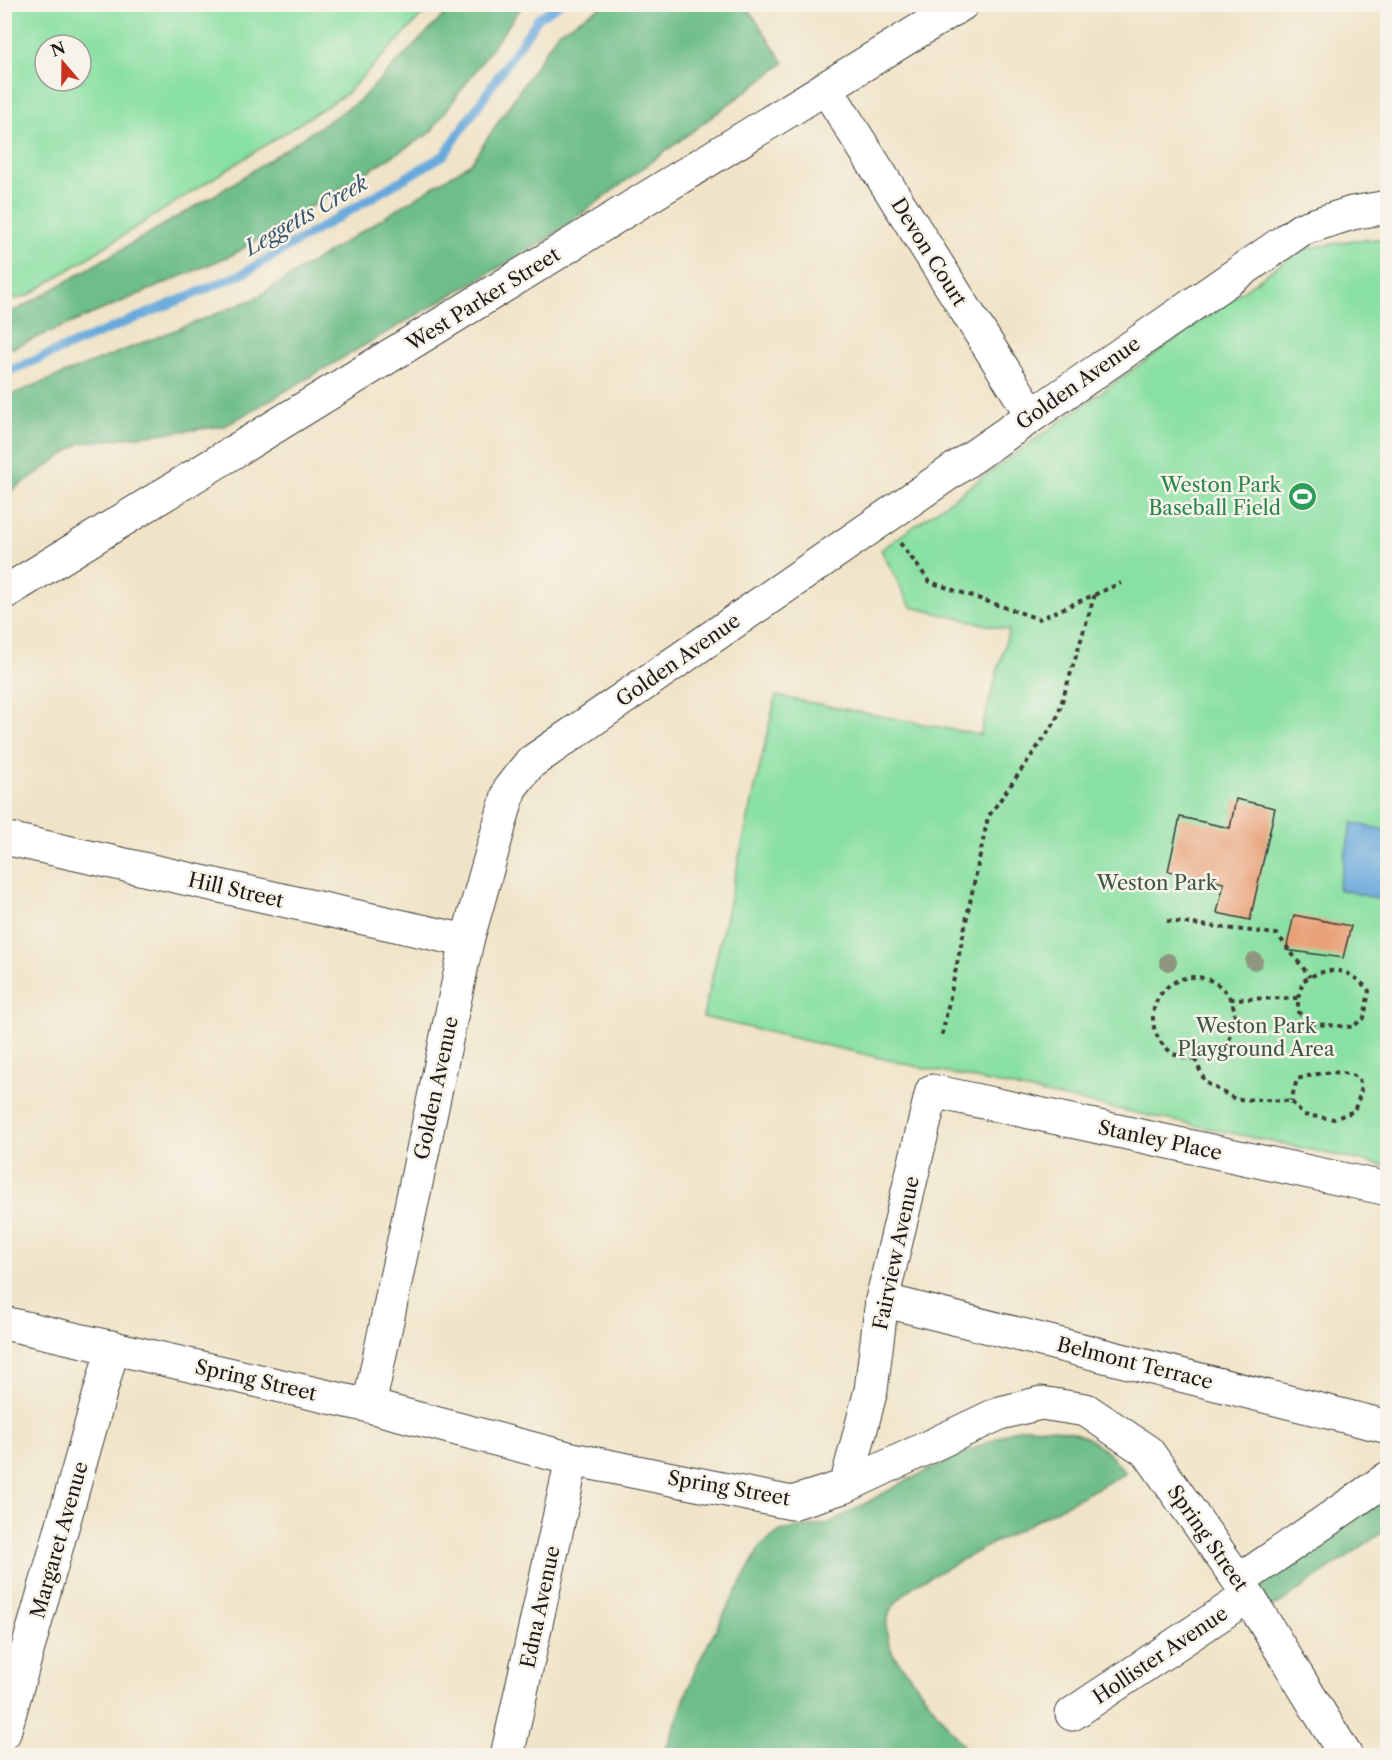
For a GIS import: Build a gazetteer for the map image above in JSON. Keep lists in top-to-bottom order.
{
  "streets": {
    "street": [
      "Devon Court",
      "West Parker Street",
      "Golden Avenue",
      "Hill Street",
      "Stanley Place",
      "Fairview Avenue",
      "Belmont Terrace",
      "Spring Street",
      "Margaret Avenue",
      "Edna Avenue",
      "Hollister Avenue"
    ]
  },
  "crossings": [
    ["Devon Court", "West Parker Street"],
    ["Devon Court", "Golden Avenue"],
    ["Golden Avenue", "Hill Street"],
    ["Golden Avenue", "Spring Street"],
    ["Stanley Place", "Fairview Avenue"],
    ["Fairview Avenue", "Belmont Terrace"],
    ["Fairview Avenue", "Spring Street"],
    ["Spring Street", "Margaret Avenue"],
    ["Spring Street", "Edna Avenue"],
    ["Spring Street", "Hollister Avenue"]
  ],
  "water": ["Leggetts Creek"],
  "parks": ["Weston Park", "Weston Park Playground Area"],
  "places": {
    "sports": ["Weston Park Baseball Field"]
  },
  "north": "top"
}
